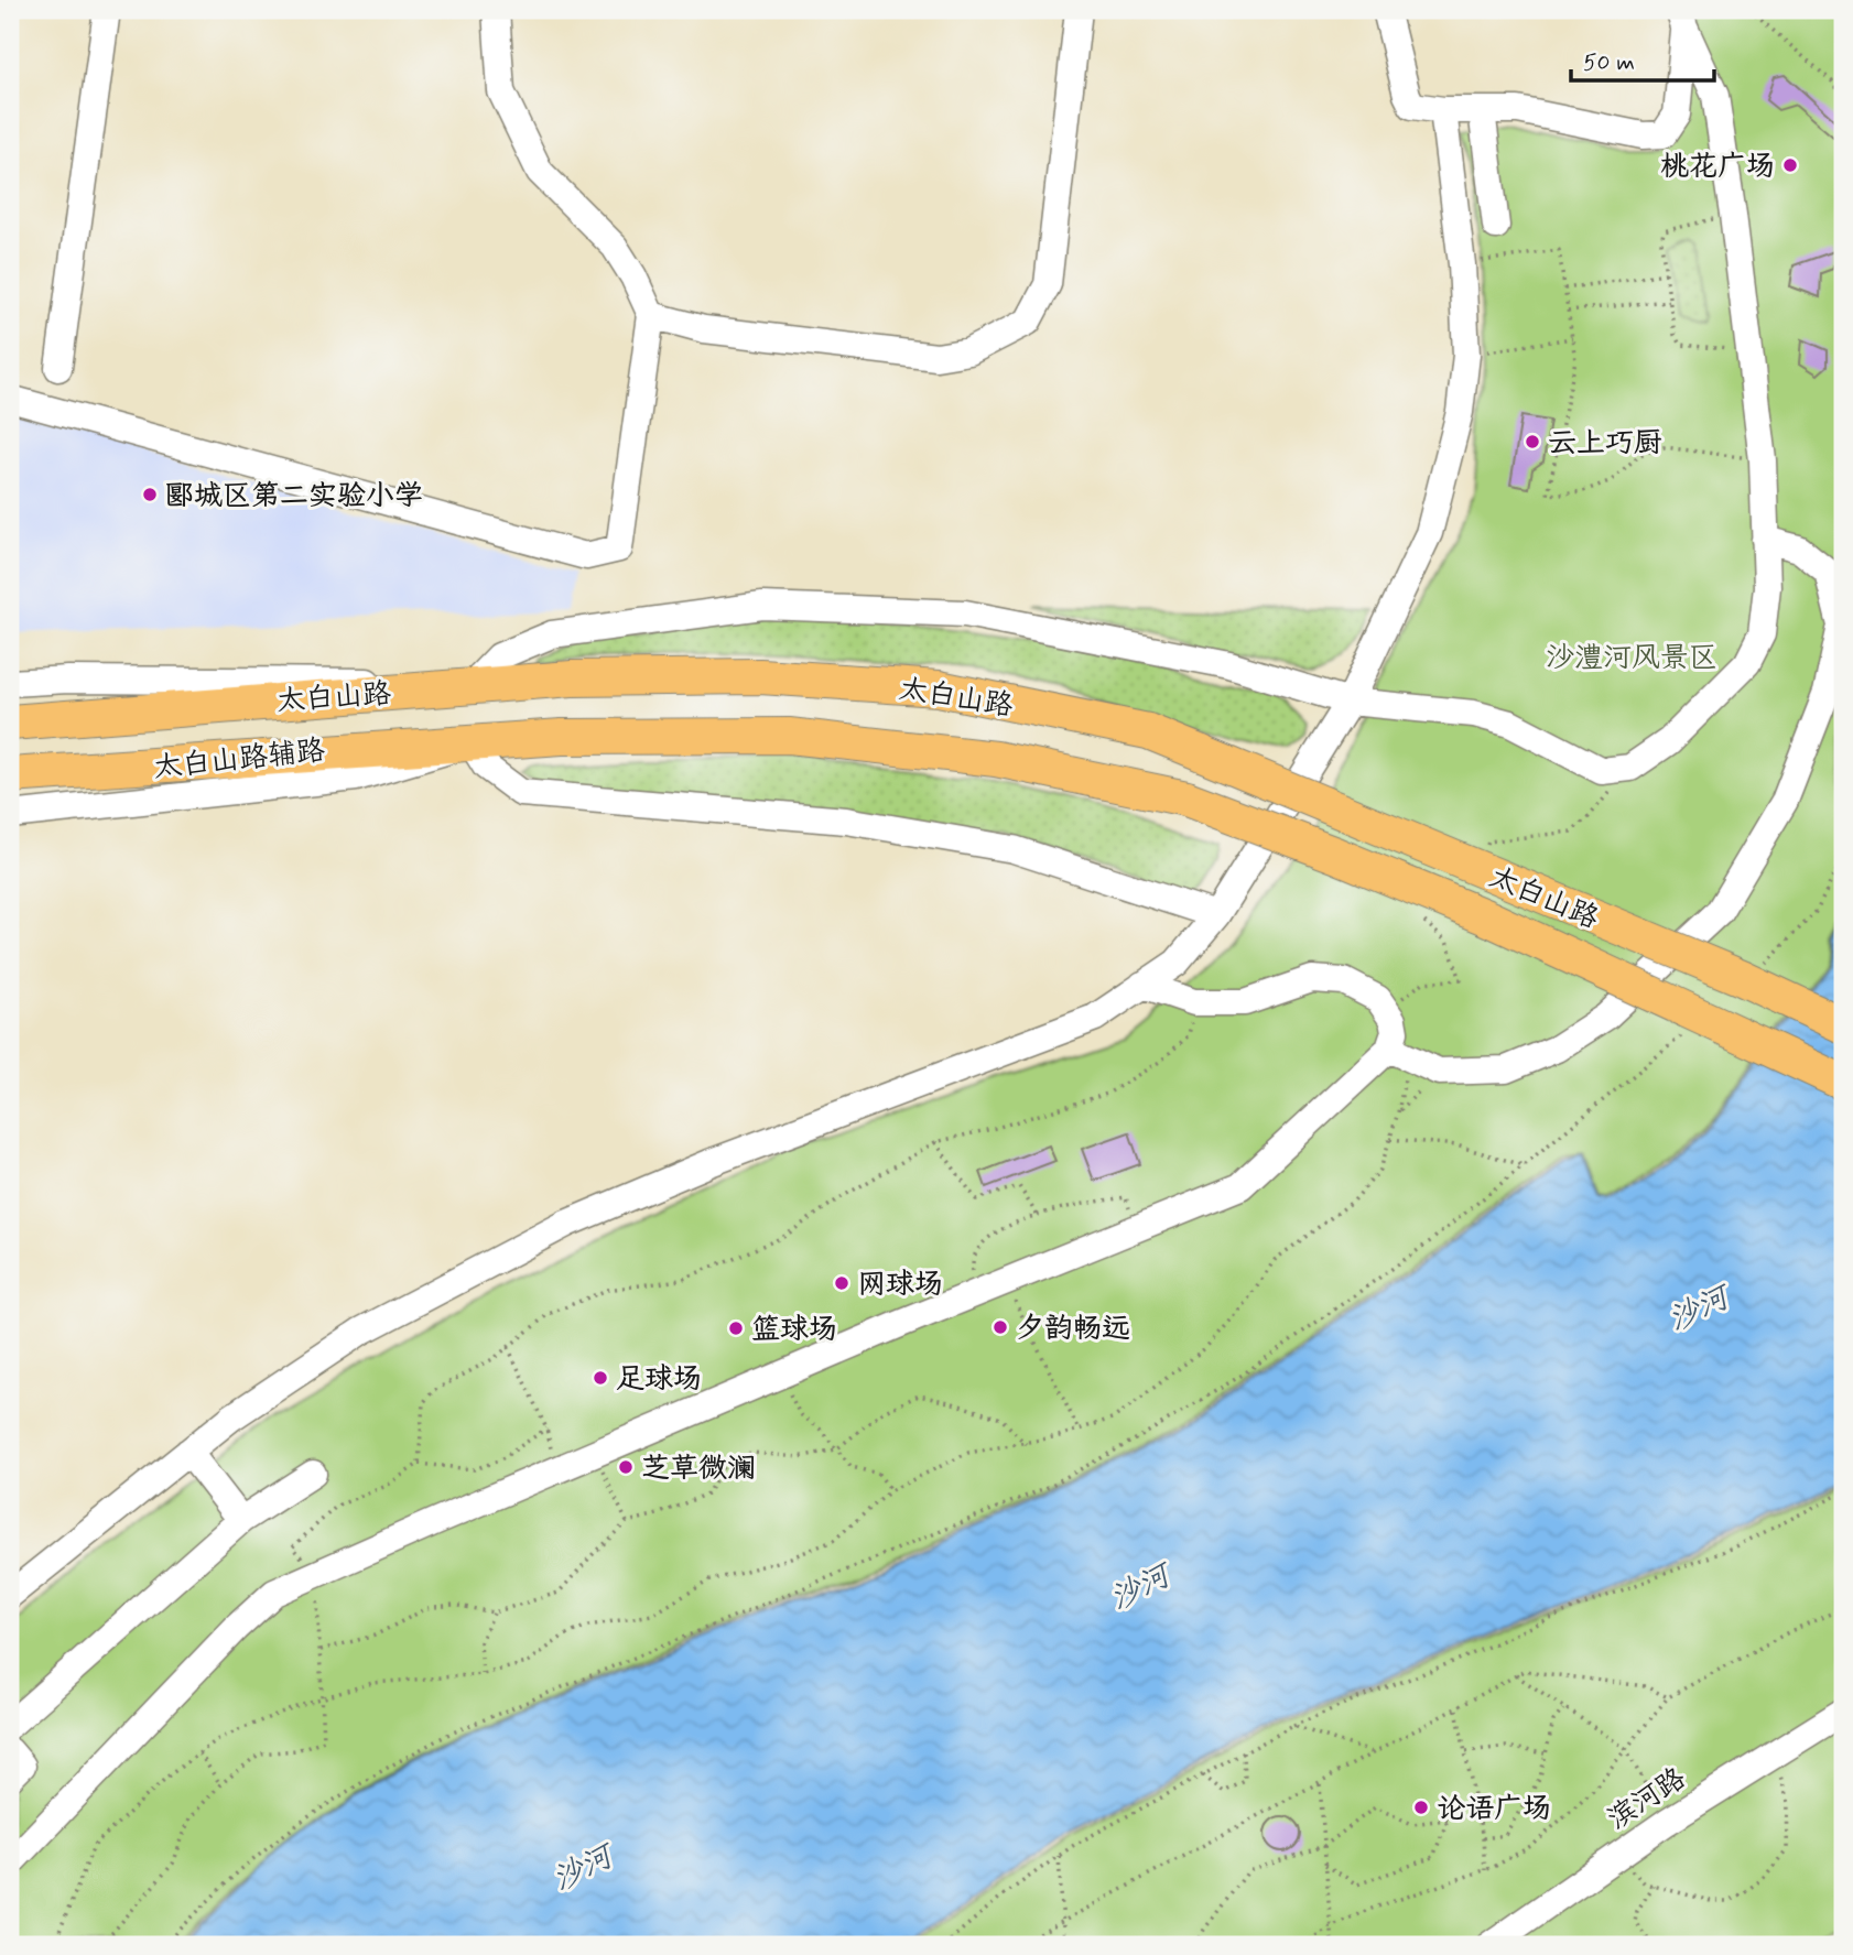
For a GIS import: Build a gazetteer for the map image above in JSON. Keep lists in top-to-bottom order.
{
  "streets": {
    "main road": ["太白山路"],
    "street": ["太白山路辅路", "滨河路"]
  },
  "crossings": [
    ["太白山路", "太白山路辅路"]
  ],
  "water": ["沙河"],
  "parks": ["沙澧河风景区"],
  "places": [
    "桃花广场",
    "云上巧厨",
    "郾城区第二实验小学",
    "网球场",
    "夕韵畅远",
    "篮球场",
    "足球场",
    "芝草微澜",
    "论语广场"
  ],
  "scale_bar": "50 m"
}
